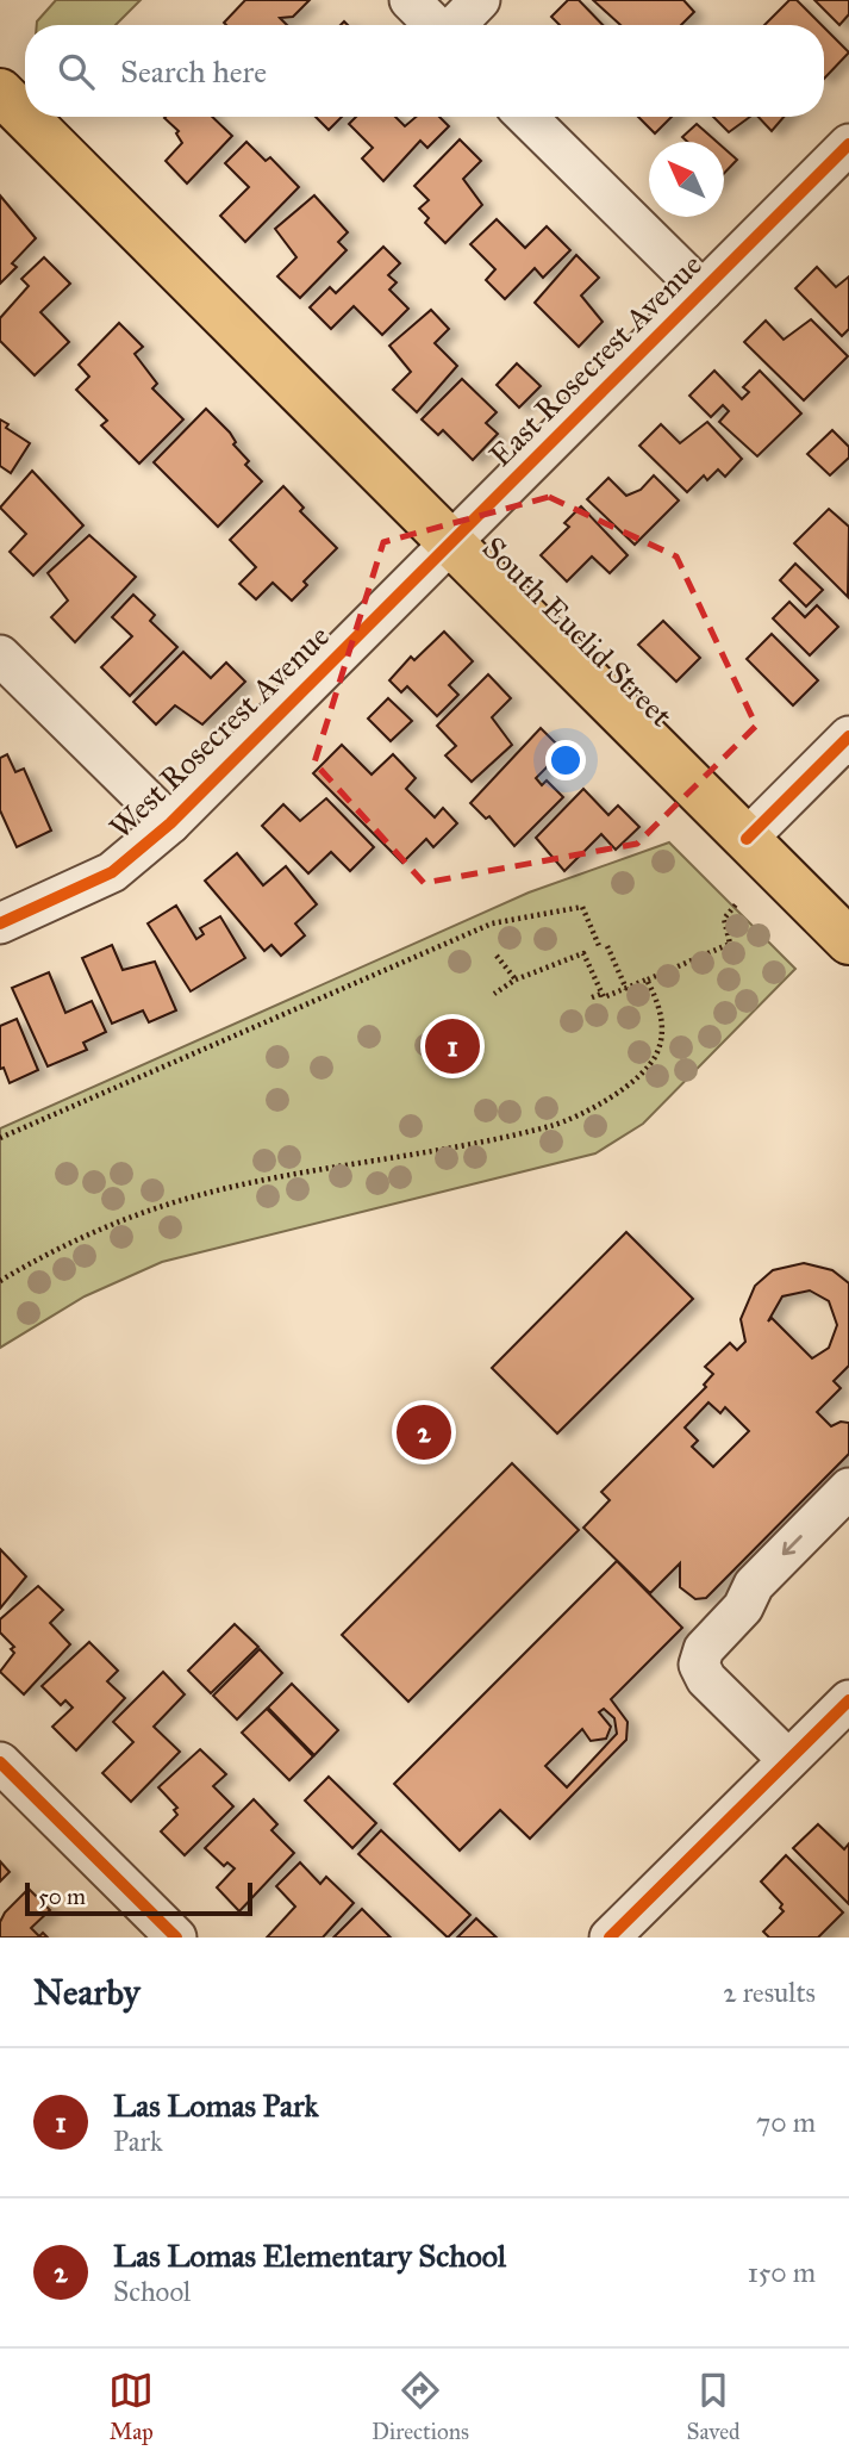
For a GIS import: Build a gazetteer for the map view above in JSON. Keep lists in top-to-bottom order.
{
  "streets": {
    "main road": ["South Euclid Street"],
    "street": ["East Rosecrest Avenue", "West Rosecrest Avenue"]
  },
  "crossings": [
    ["East Rosecrest Avenue", "South Euclid Street"],
    ["East Rosecrest Avenue", "West Rosecrest Avenue"],
    ["South Euclid Street", "West Rosecrest Avenue"]
  ],
  "scale_bar": "50 m",
  "north": "top left",
  "page": {
    "search": "Search here",
    "pins": ["1", "2"],
    "scale": "50 m",
    "heading": ["Nearby", "2 results"],
    "list": [
      {
        "mark": "1",
        "name": "Las Lomas Park",
        "note": "Park",
        "value": "70 m"
      },
      {
        "mark": "2",
        "name": "Las Lomas Elementary School",
        "note": "School",
        "value": "150 m"
      }
    ],
    "nav": ["Map", "Directions", "Saved"]
  }
}
